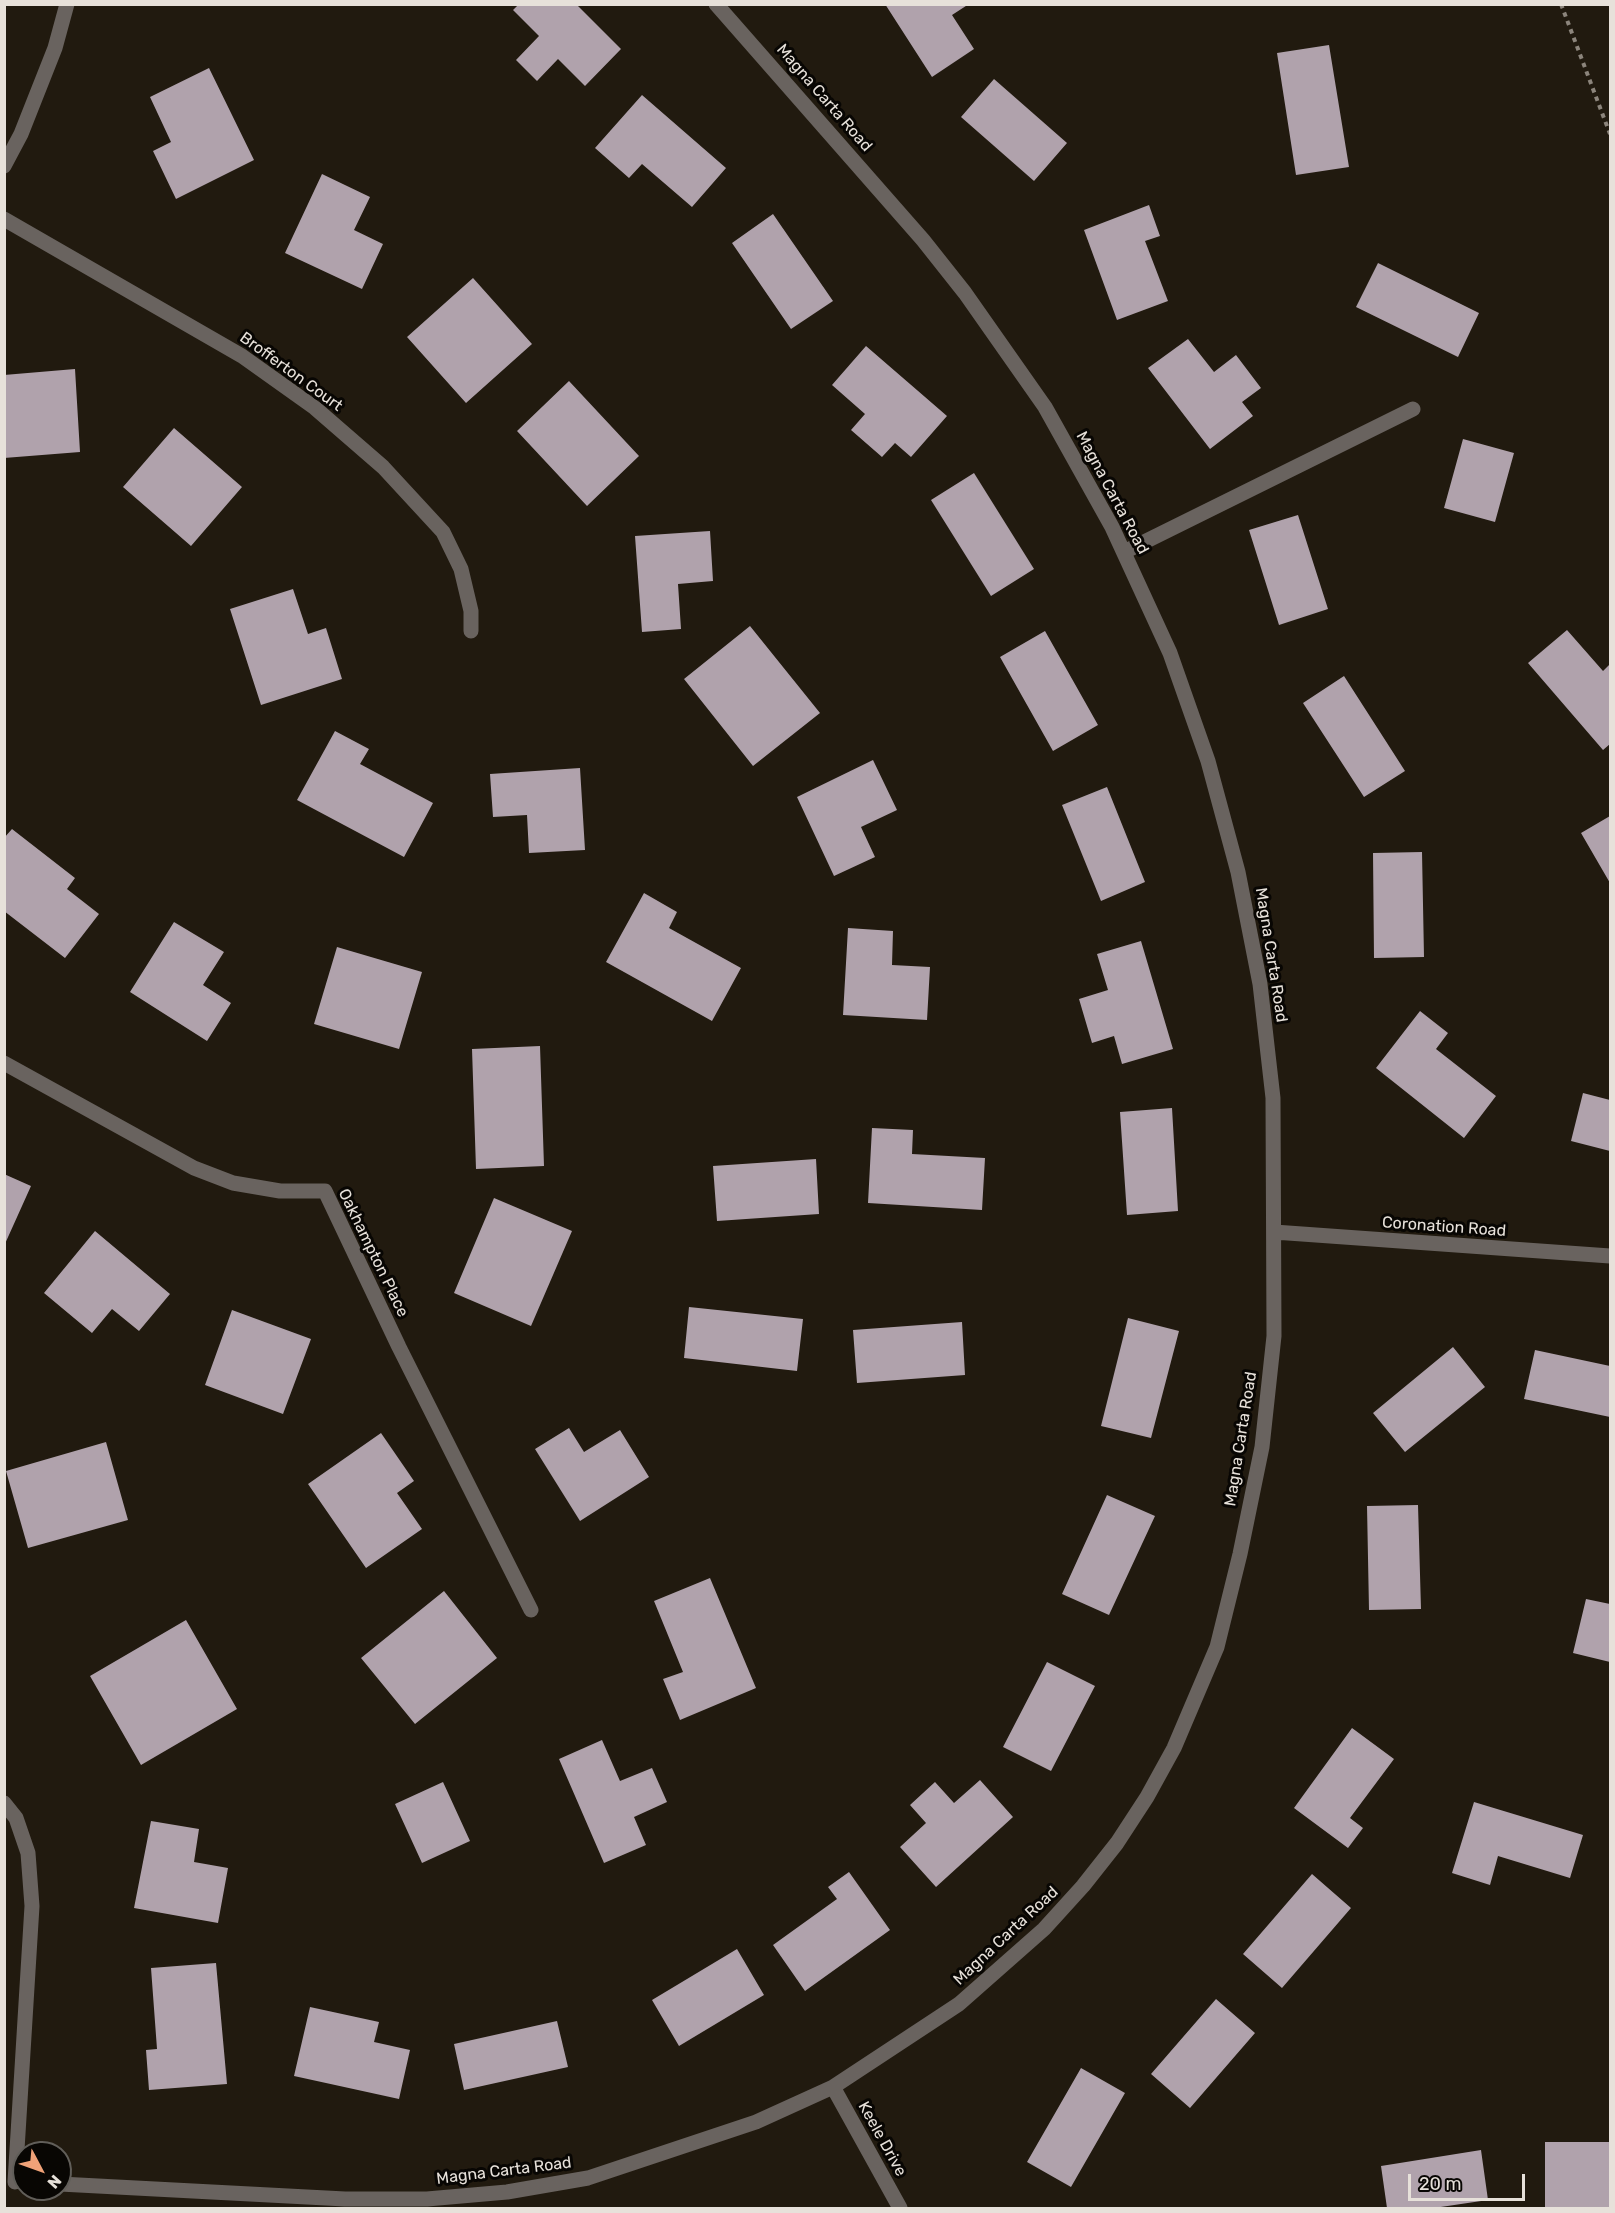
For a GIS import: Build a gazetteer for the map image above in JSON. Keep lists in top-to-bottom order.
{
  "streets": {
    "street": [
      "Magna Carta Road",
      "Brofferton Court",
      "Coronation Road",
      "Oakhampton Place",
      "Keele Drive"
    ]
  },
  "crossings": [
    ["Magna Carta Road", "Coronation Road"],
    ["Magna Carta Road", "Keele Drive"]
  ],
  "scale_bar": "20 m",
  "north": "bottom right"
}
